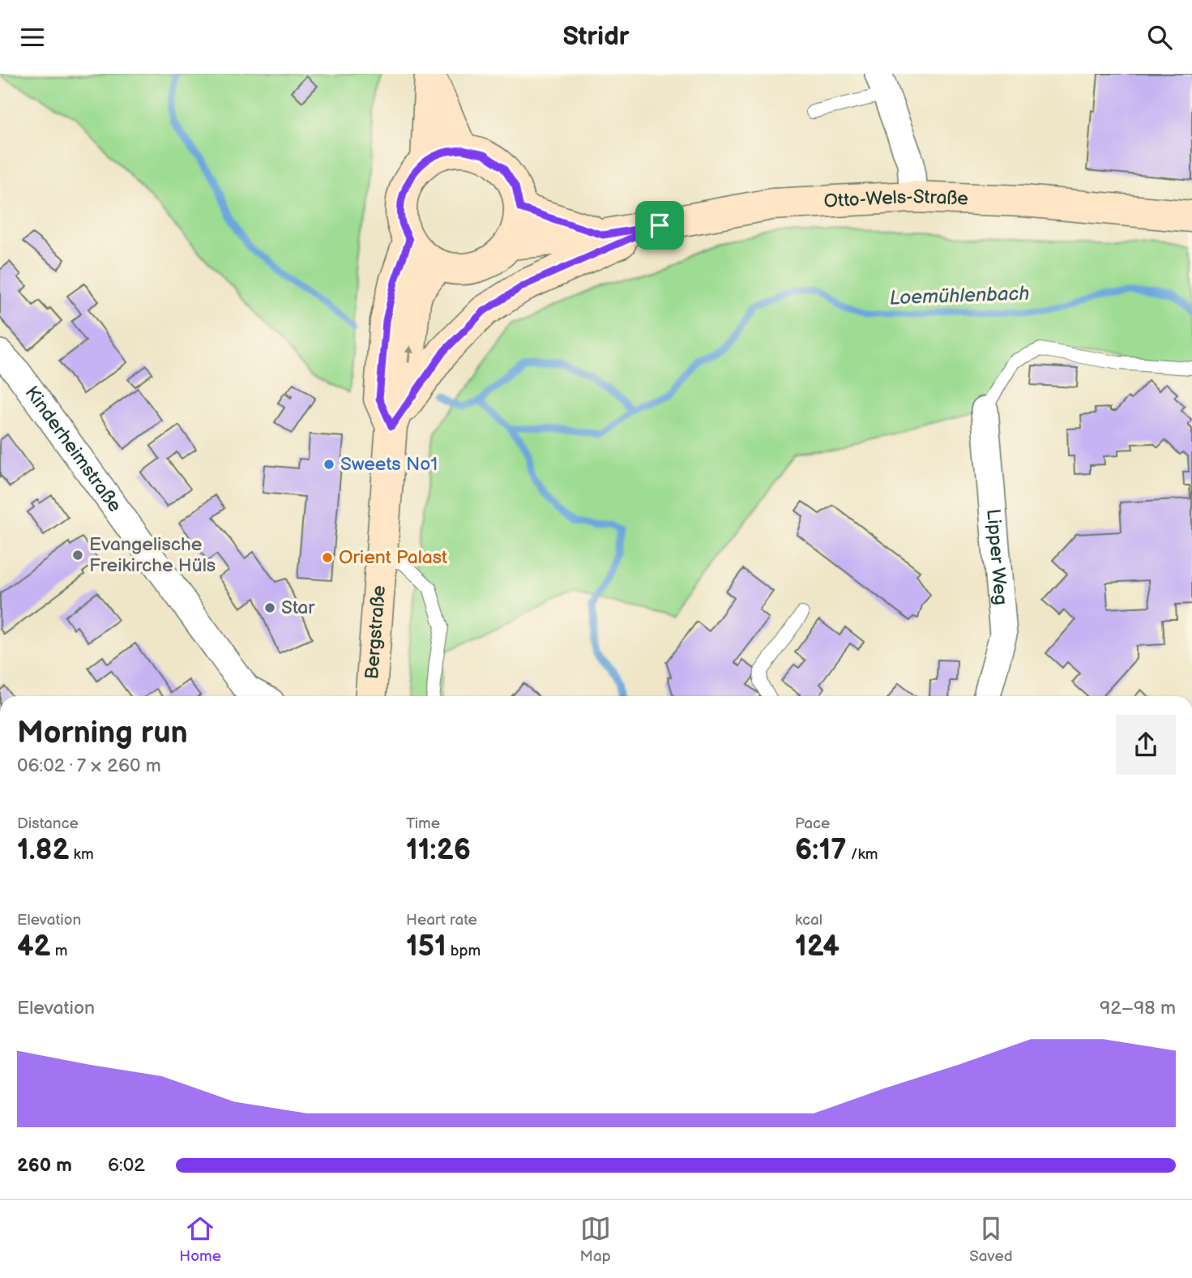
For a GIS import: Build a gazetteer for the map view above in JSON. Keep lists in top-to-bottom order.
{
  "streets": {
    "main road": ["Otto-Wels-Straße", "Bergstraße"],
    "street": ["Kinderheimstraße", "Lipper Weg"]
  },
  "crossings": [
    ["Otto-Wels-Straße", "Bergstraße"]
  ],
  "water": ["Loemühlenbach"],
  "places": [
    "Sweets No1",
    "Evangelische Freikirche Hüls",
    "Orient Palast",
    "Star"
  ],
  "page": {
    "header": "Stridr",
    "heading": ["Morning run", "06:02 · 7 × 260 m"],
    "stats": [
      ["Distance", "1.82 km"],
      ["Time", "11:26"],
      ["Pace", "6:17 /km"],
      ["Elevation", "42 m"],
      ["Heart rate", "151 bpm"],
      ["kcal", "124"]
    ],
    "chart": ["Elevation", "92–98 m"],
    "list": [
      {
        "name": "260 m",
        "note": "6:02"
      }
    ],
    "tabs": ["Home", "Map", "Saved"]
  }
}
